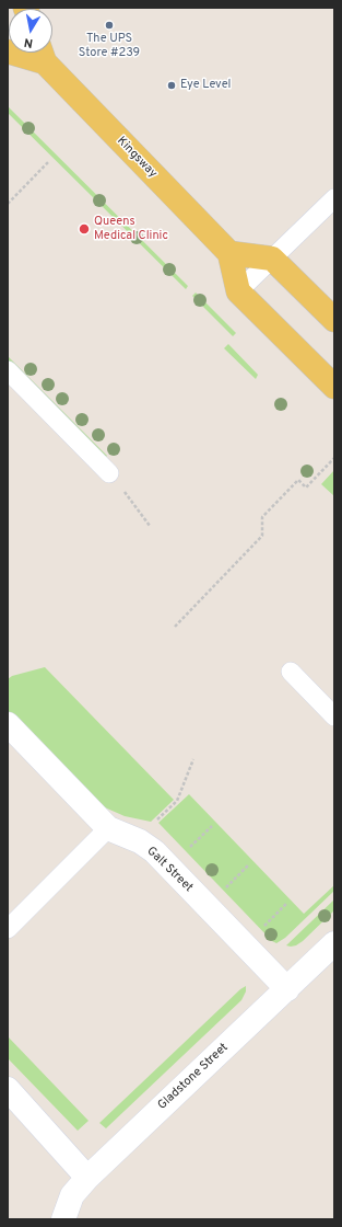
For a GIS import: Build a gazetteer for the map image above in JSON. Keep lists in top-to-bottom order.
{
  "streets": {
    "main road": ["Kingsway"],
    "street": ["Galt Street", "Gladstone Street"]
  },
  "crossings": [
    ["Galt Street", "Gladstone Street"]
  ],
  "places": ["The UPS Store #239", "Eye Level", "Queens Medical Clinic"],
  "north": "bottom"
}
